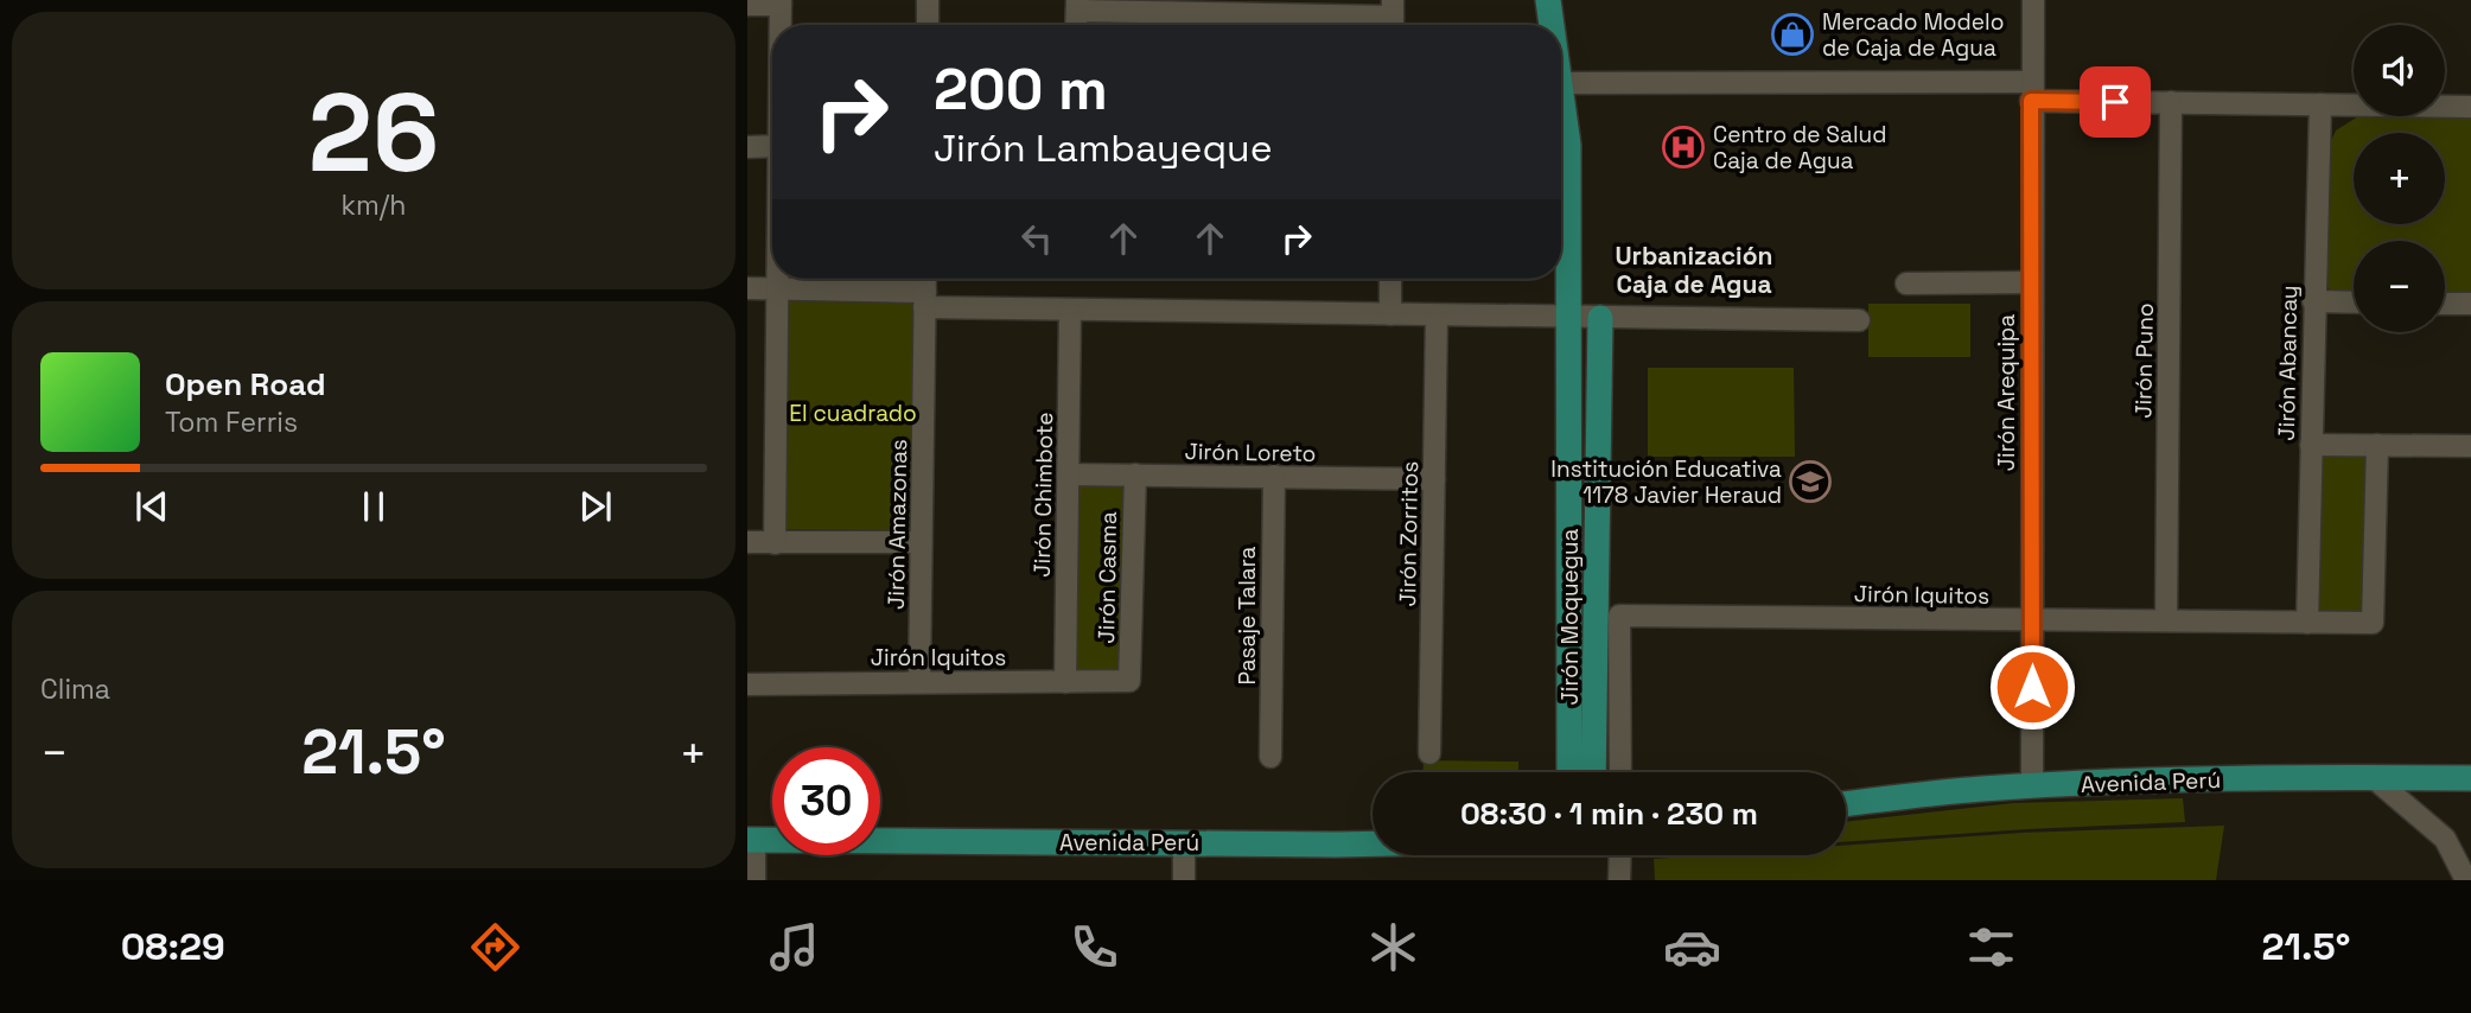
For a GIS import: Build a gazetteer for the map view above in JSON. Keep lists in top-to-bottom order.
{
  "streets": {
    "main road": ["Jirón Moquegua", "Avenida Perú"],
    "street": [
      "Jirón Puno",
      "Jirón Abancay",
      "Jirón Arequipa",
      "Jirón Loreto",
      "Jirón Chimbote",
      "Jirón Amazonas",
      "Jirón Zorritos",
      "Jirón Casma",
      "Jirón Iquitos",
      "Pasaje Talara"
    ]
  },
  "crossings": [
    ["Jirón Puno", "Jirón Iquitos"],
    ["Jirón Abancay", "Jirón Iquitos"],
    ["Jirón Arequipa", "Jirón Iquitos"],
    ["Jirón Arequipa", "Avenida Perú"],
    ["Jirón Loreto", "Jirón Chimbote"],
    ["Jirón Loreto", "Jirón Zorritos"],
    ["Jirón Loreto", "Jirón Casma"],
    ["Jirón Loreto", "Pasaje Talara"],
    ["Jirón Chimbote", "Jirón Iquitos"],
    ["Jirón Amazonas", "Jirón Iquitos"],
    ["Jirón Casma", "Jirón Iquitos"]
  ],
  "districts": ["Urbanización Caja de Agua"],
  "parks": ["El cuadrado"],
  "places": {
    "shop": ["Mercado Modelo de Caja de Agua"],
    "hospital": ["Centro de Salud Caja de Agua"],
    "school or university": ["Institución Educativa 1178 Javier Heraud"]
  },
  "page": {
    "tile": [
      ["26", "km/h"],
      "Clima"
    ],
    "map_buttons": ["+", "−"],
    "turn": ["200 m", "Jirón Lambayeque"],
    "song": ["Open Road", "Tom Ferris"],
    "heat": ["−", "21.5°", "+"],
    "limit": "30",
    "trip": "08:30 · 1 min · 230 m",
    "tabs": ["08:29", "21.5°"]
  }
}
